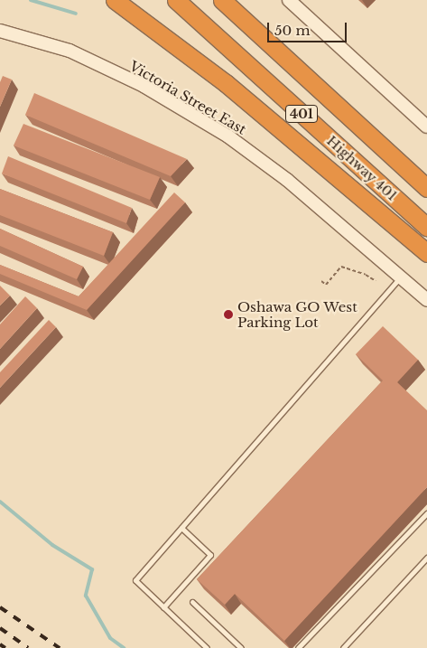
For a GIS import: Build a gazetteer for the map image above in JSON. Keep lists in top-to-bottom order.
{
  "streets": {
    "highway": ["401", "Highway 401"],
    "main road": ["Victoria Street East"]
  },
  "places": ["Oshawa GO West Parking Lot"],
  "scale_bar": "50 m"
}
